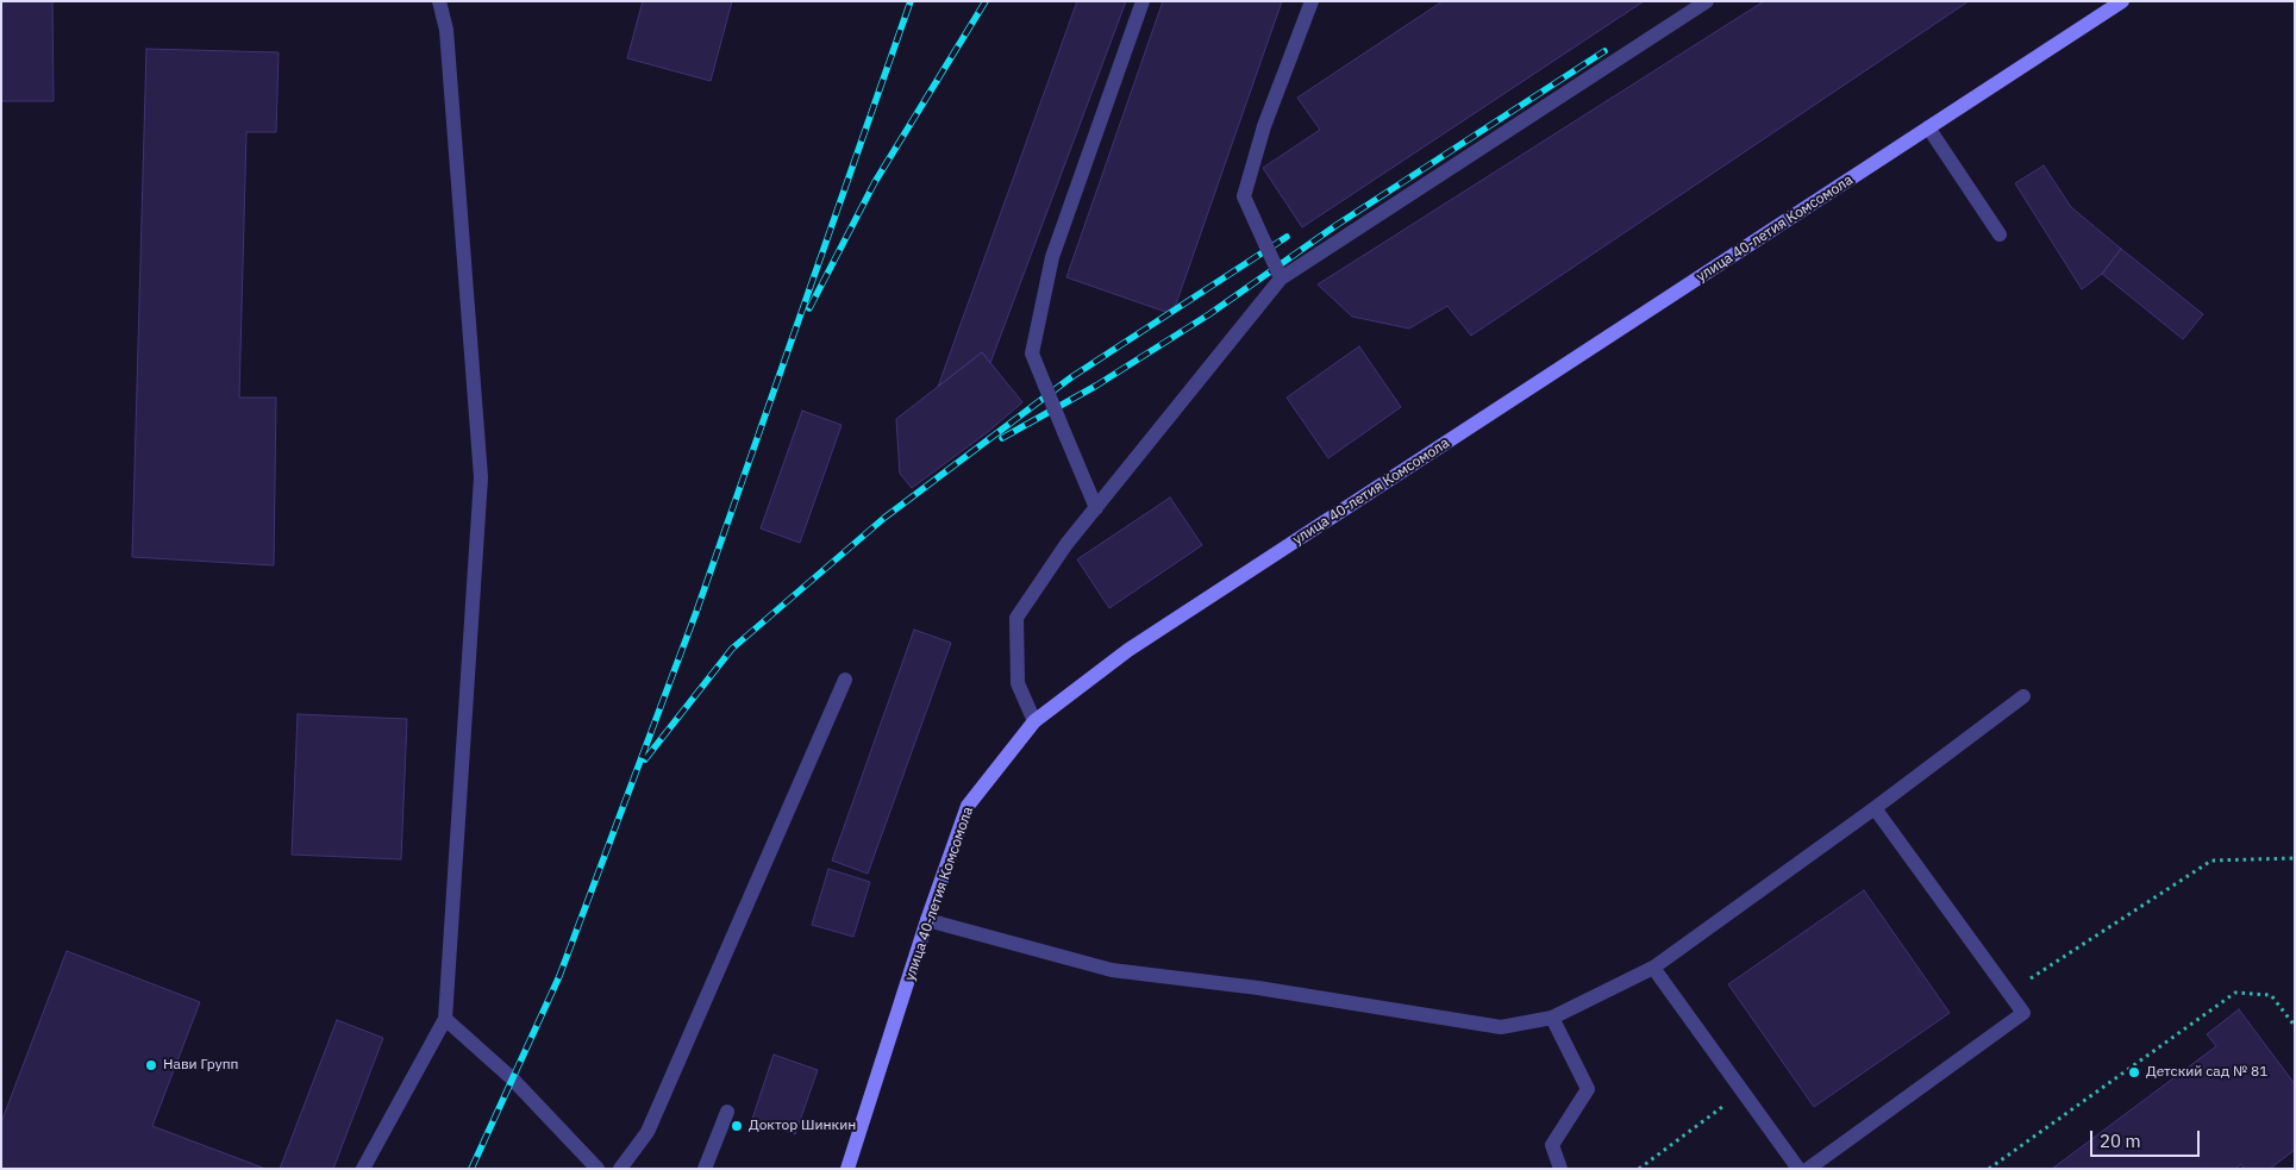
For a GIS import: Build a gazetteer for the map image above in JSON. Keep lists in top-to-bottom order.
{
  "streets": {
    "main road": ["улица 40-летия Комсомола"]
  },
  "places": ["Нави Групп", "Детский сад № 81", "Доктор Шинкин"],
  "scale_bar": "20 m"
}
